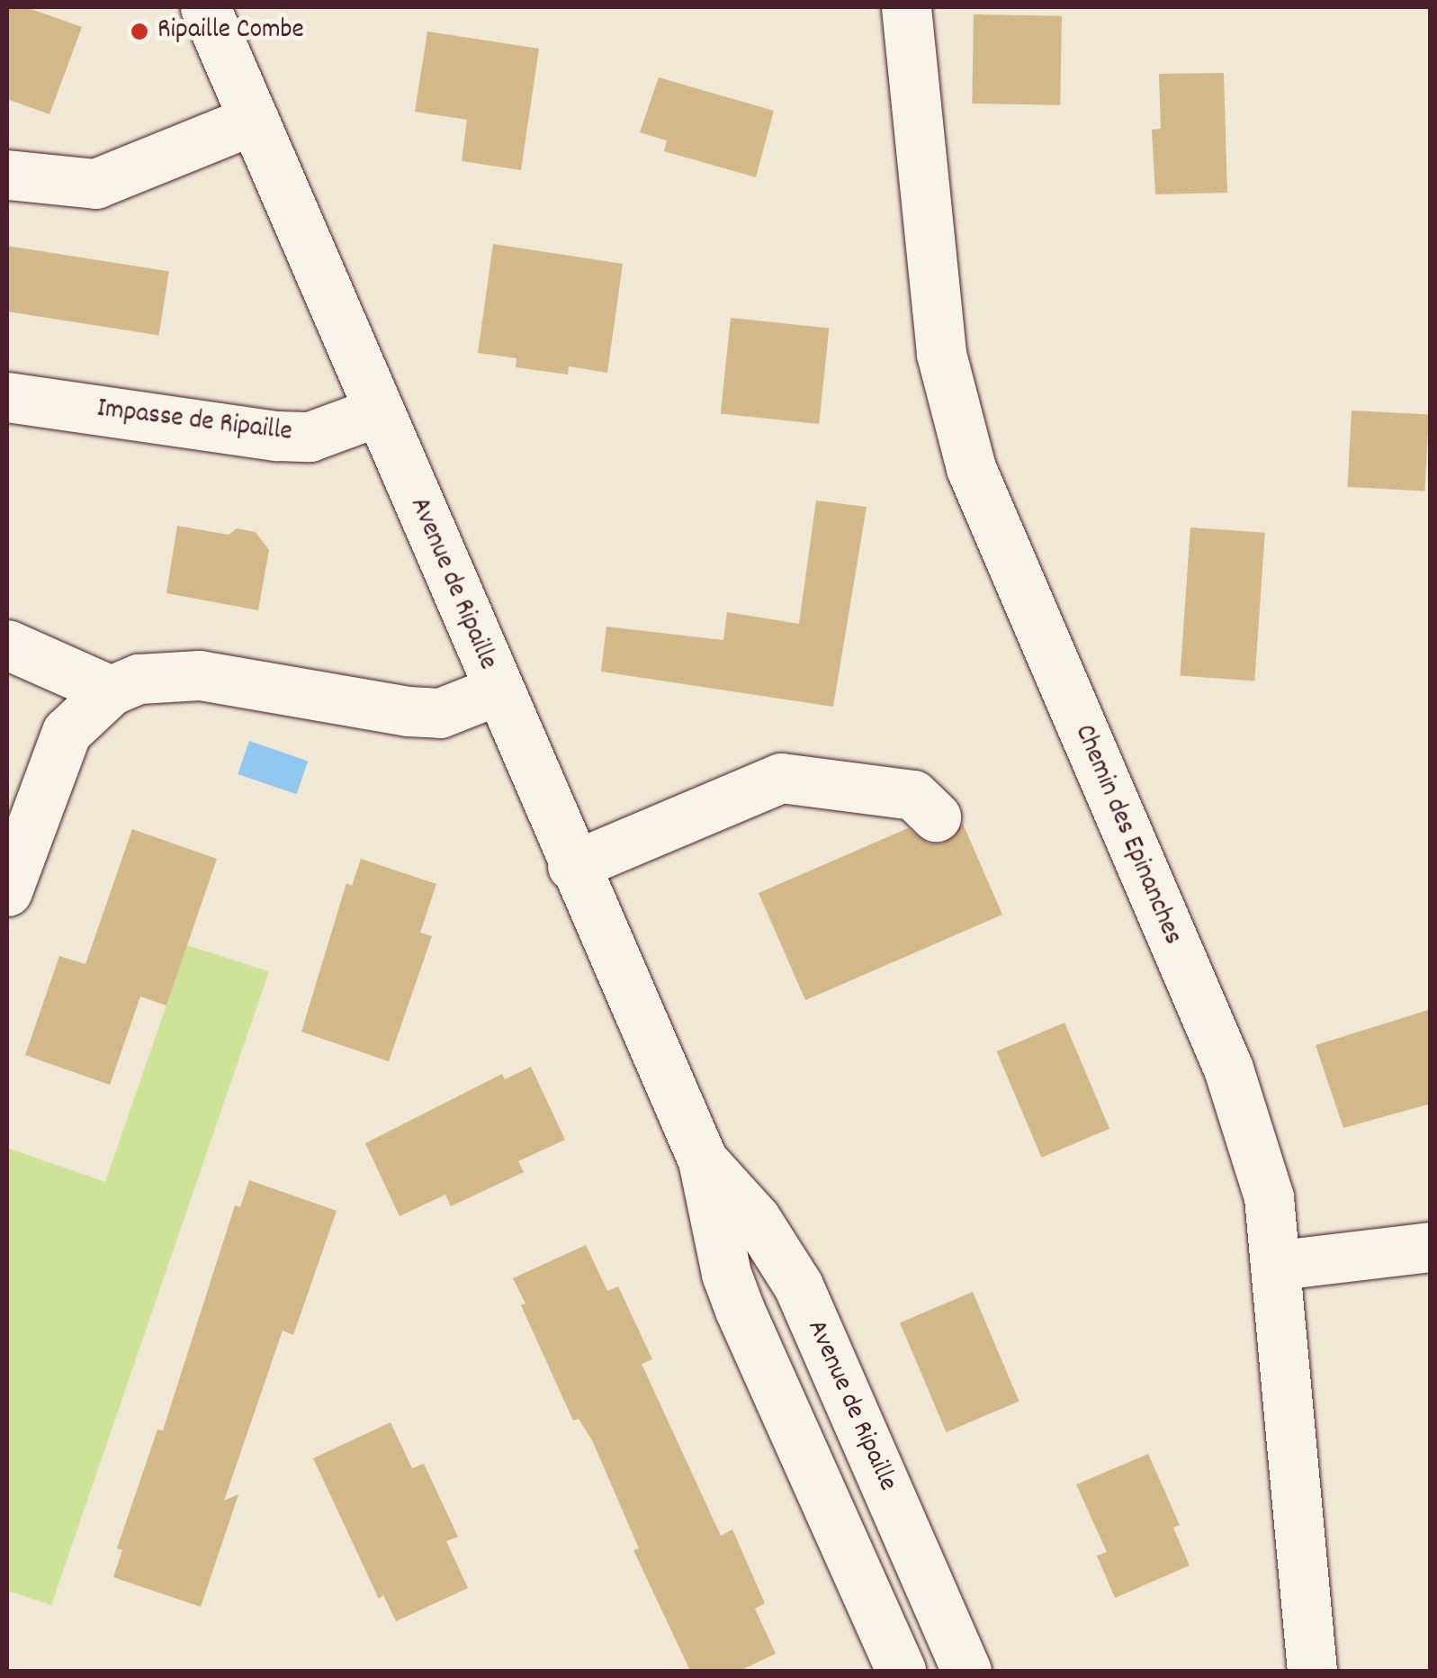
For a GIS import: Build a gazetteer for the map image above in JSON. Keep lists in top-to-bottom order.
{
  "streets": {
    "street": ["Impasse de Ripaille", "Avenue de Ripaille", "Chemin des Epinanches"]
  },
  "crossings": [
    ["Impasse de Ripaille", "Avenue de Ripaille"]
  ],
  "places": ["Ripaille Combe"]
}
